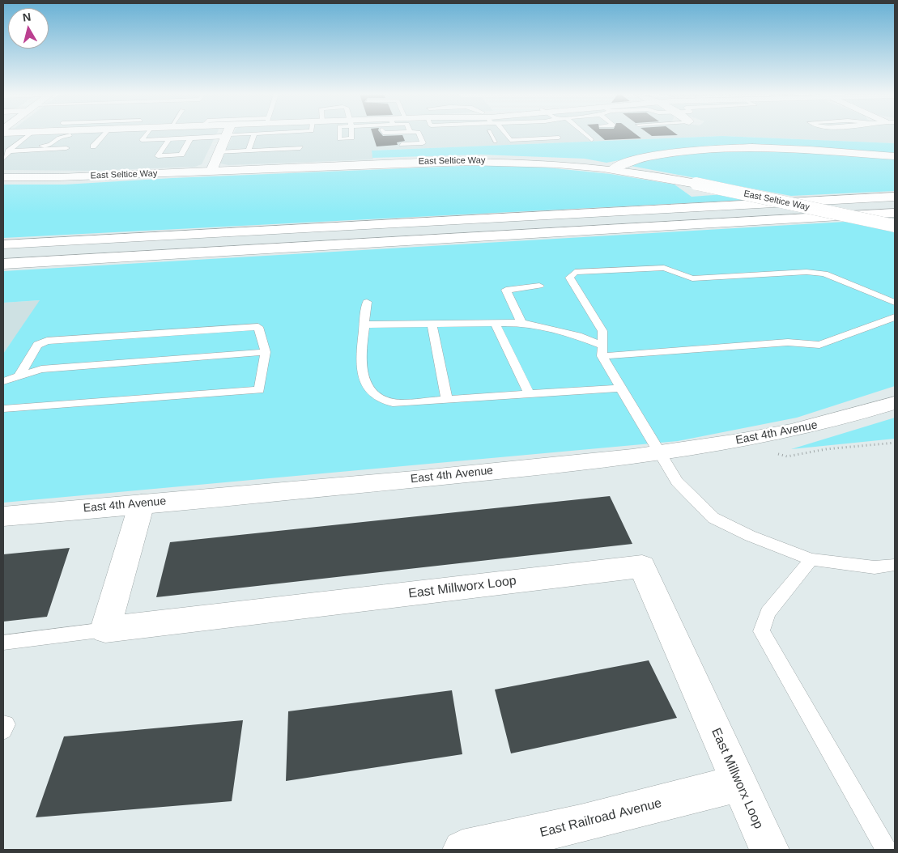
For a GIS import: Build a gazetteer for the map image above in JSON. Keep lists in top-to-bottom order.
{
  "streets": {
    "main road": [
      "East Seltice Way",
      "East 4th Avenue",
      "East Millworx Loop",
      "East Railroad Avenue"
    ]
  },
  "crossings": [
    ["East Millworx Loop", "East Railroad Avenue"]
  ],
  "north": "top"
}
